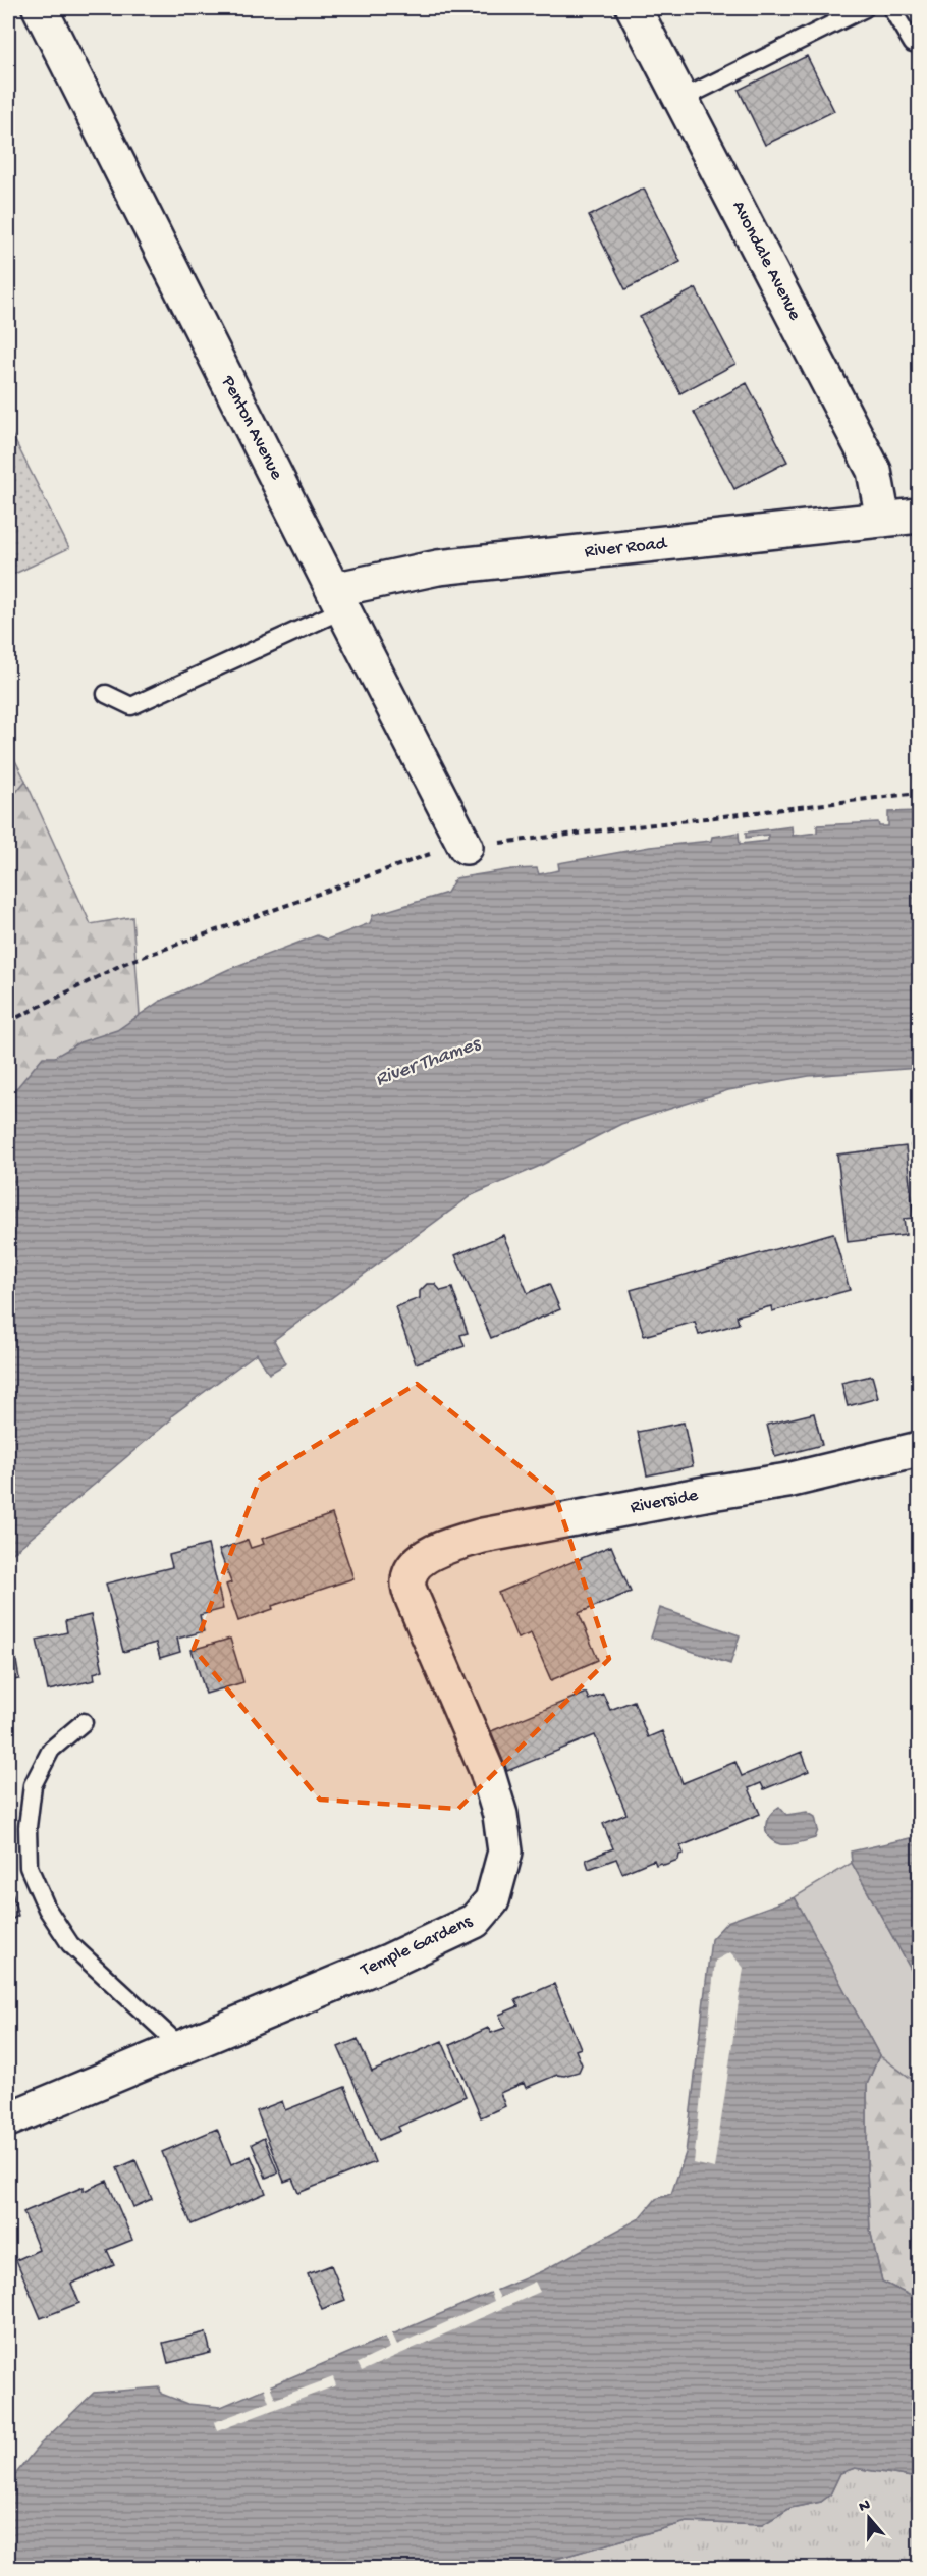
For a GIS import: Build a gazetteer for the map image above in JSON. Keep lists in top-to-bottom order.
{
  "streets": {
    "street": [
      "Avondale Avenue",
      "Penton Avenue",
      "River Road",
      "Riverside",
      "Temple Gardens"
    ]
  },
  "crossings": [
    ["Avondale Avenue", "River Road"],
    ["Penton Avenue", "River Road"],
    ["Riverside", "Temple Gardens"]
  ],
  "water": ["River Thames"],
  "north": "top"
}
